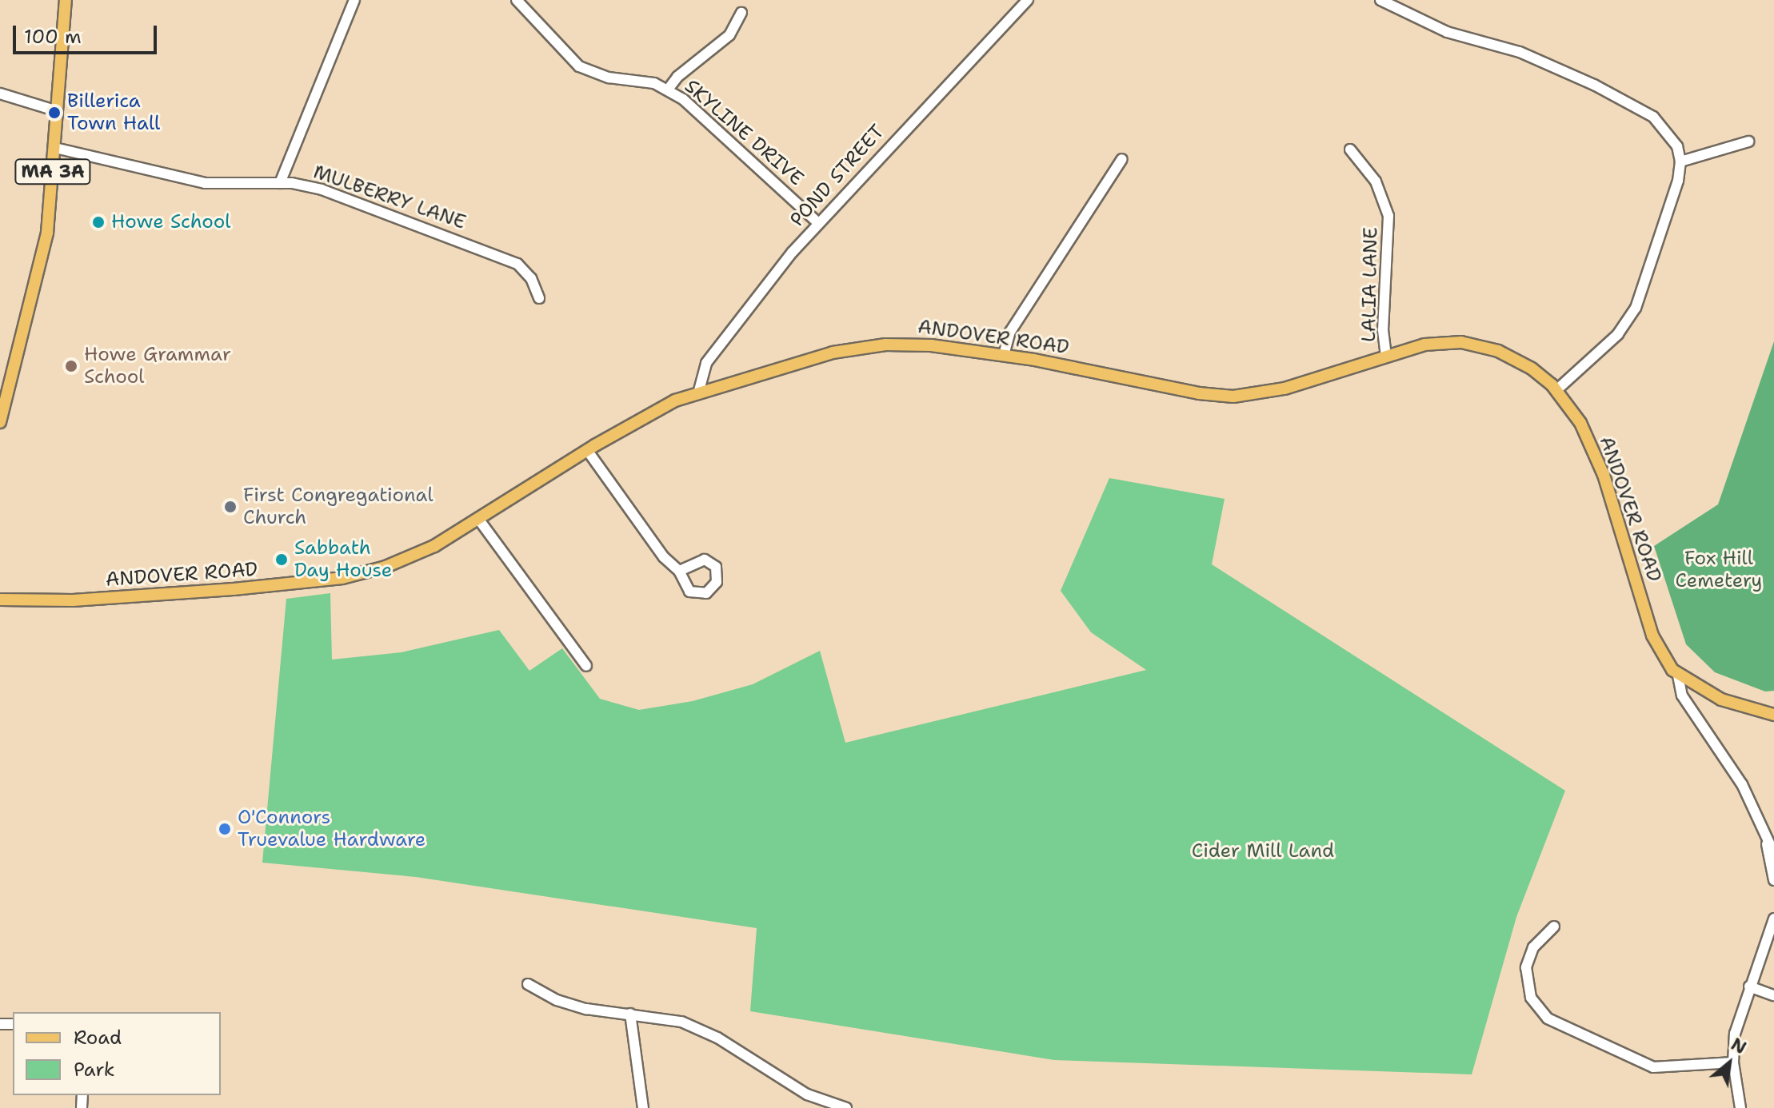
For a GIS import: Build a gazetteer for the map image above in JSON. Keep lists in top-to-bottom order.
{
  "streets": {
    "main road": ["MA 3A", "ANDOVER ROAD"],
    "street": [
      "SKYLINE DRIVE",
      "POND STREET",
      "MULBERRY LANE",
      "LALIA LANE"
    ]
  },
  "crossings": [
    ["SKYLINE DRIVE", "POND STREET"],
    ["MA 3A", "MULBERRY LANE"],
    ["POND STREET", "ANDOVER ROAD"],
    ["LALIA LANE", "ANDOVER ROAD"]
  ],
  "parks": ["Fox Hill Cemetery", "Cider Mill Land"],
  "places": [
    "Billerica Town Hall",
    "Howe School",
    "Howe Grammar School",
    "First Congregational Church",
    "Sabbath Day House",
    "O'Connors Truevalue Hardware"
  ],
  "legend": ["Road", "Park"],
  "scale_bar": "100 m",
  "north": "top right"
}
